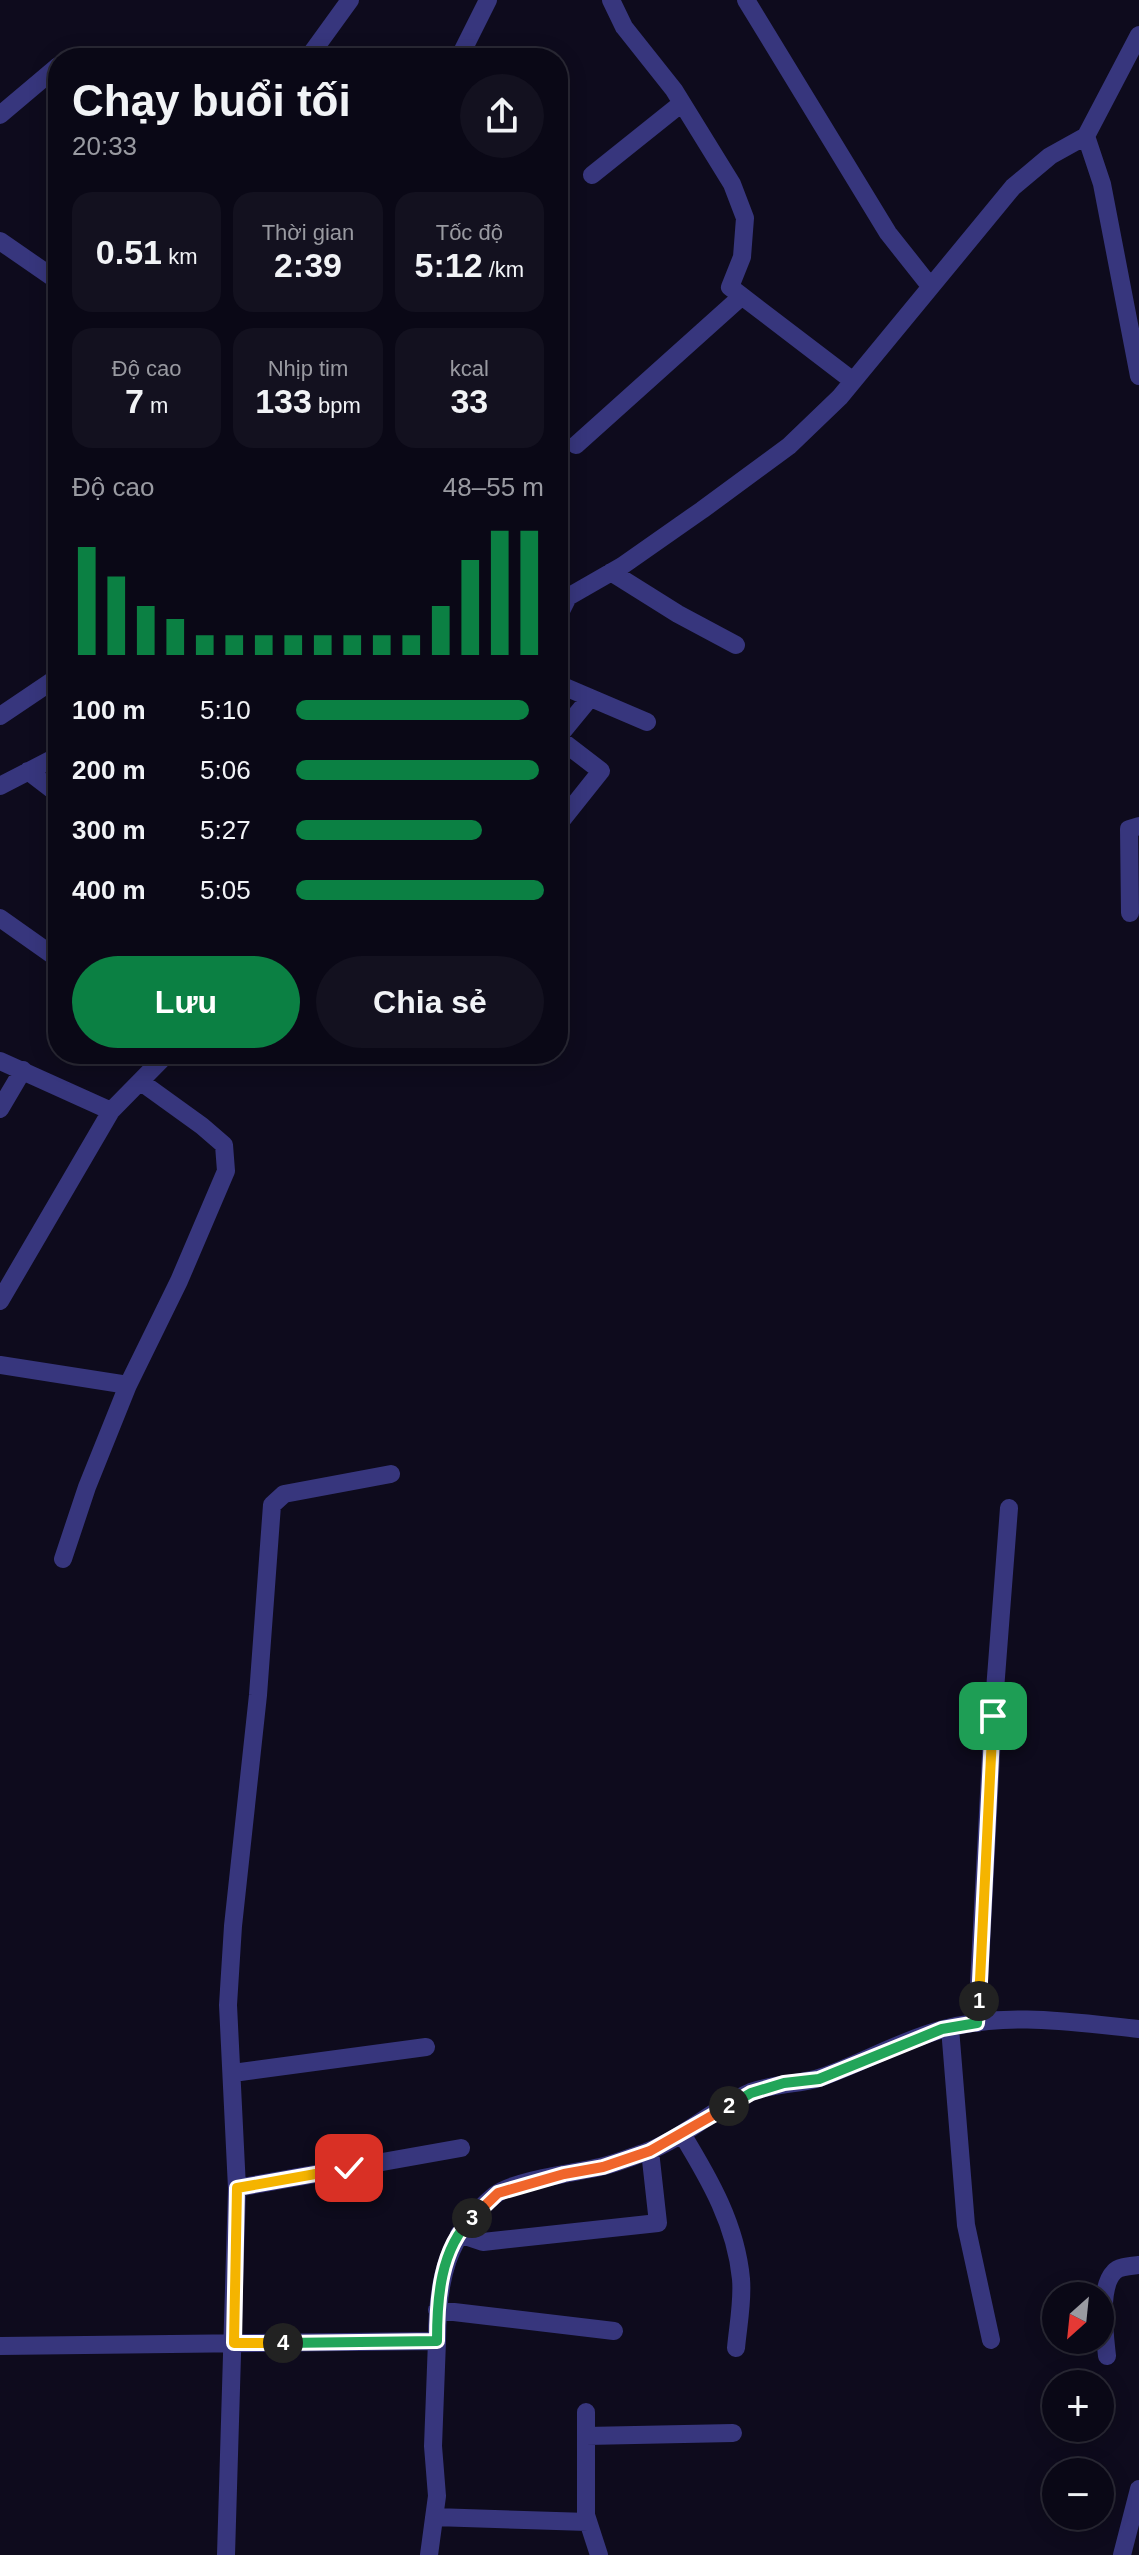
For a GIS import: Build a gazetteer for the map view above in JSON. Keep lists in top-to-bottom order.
{
  "north": "bottom left",
  "page": {
    "heading": ["Chạy buổi tối", "20:33"],
    "stats": [
      ["0.51 km"],
      ["Thời gian", "2:39"],
      ["Tốc độ", "5:12 /km"],
      ["Độ cao", "7 m"],
      ["Nhịp tim", "133 bpm"],
      ["kcal", "33"]
    ],
    "chart": ["Độ cao", "48–55 m"],
    "list": [
      {
        "name": "100 m",
        "note": "5:10"
      },
      {
        "name": "200 m",
        "note": "5:06"
      },
      {
        "name": "300 m",
        "note": "5:27"
      },
      {
        "name": "400 m",
        "note": "5:05"
      }
    ],
    "buttons": ["Lưu", "Chia sẻ"],
    "pins": [
      "1",
      "2",
      "3",
      "4"
    ],
    "map_buttons": ["+", "−"]
  }
}
